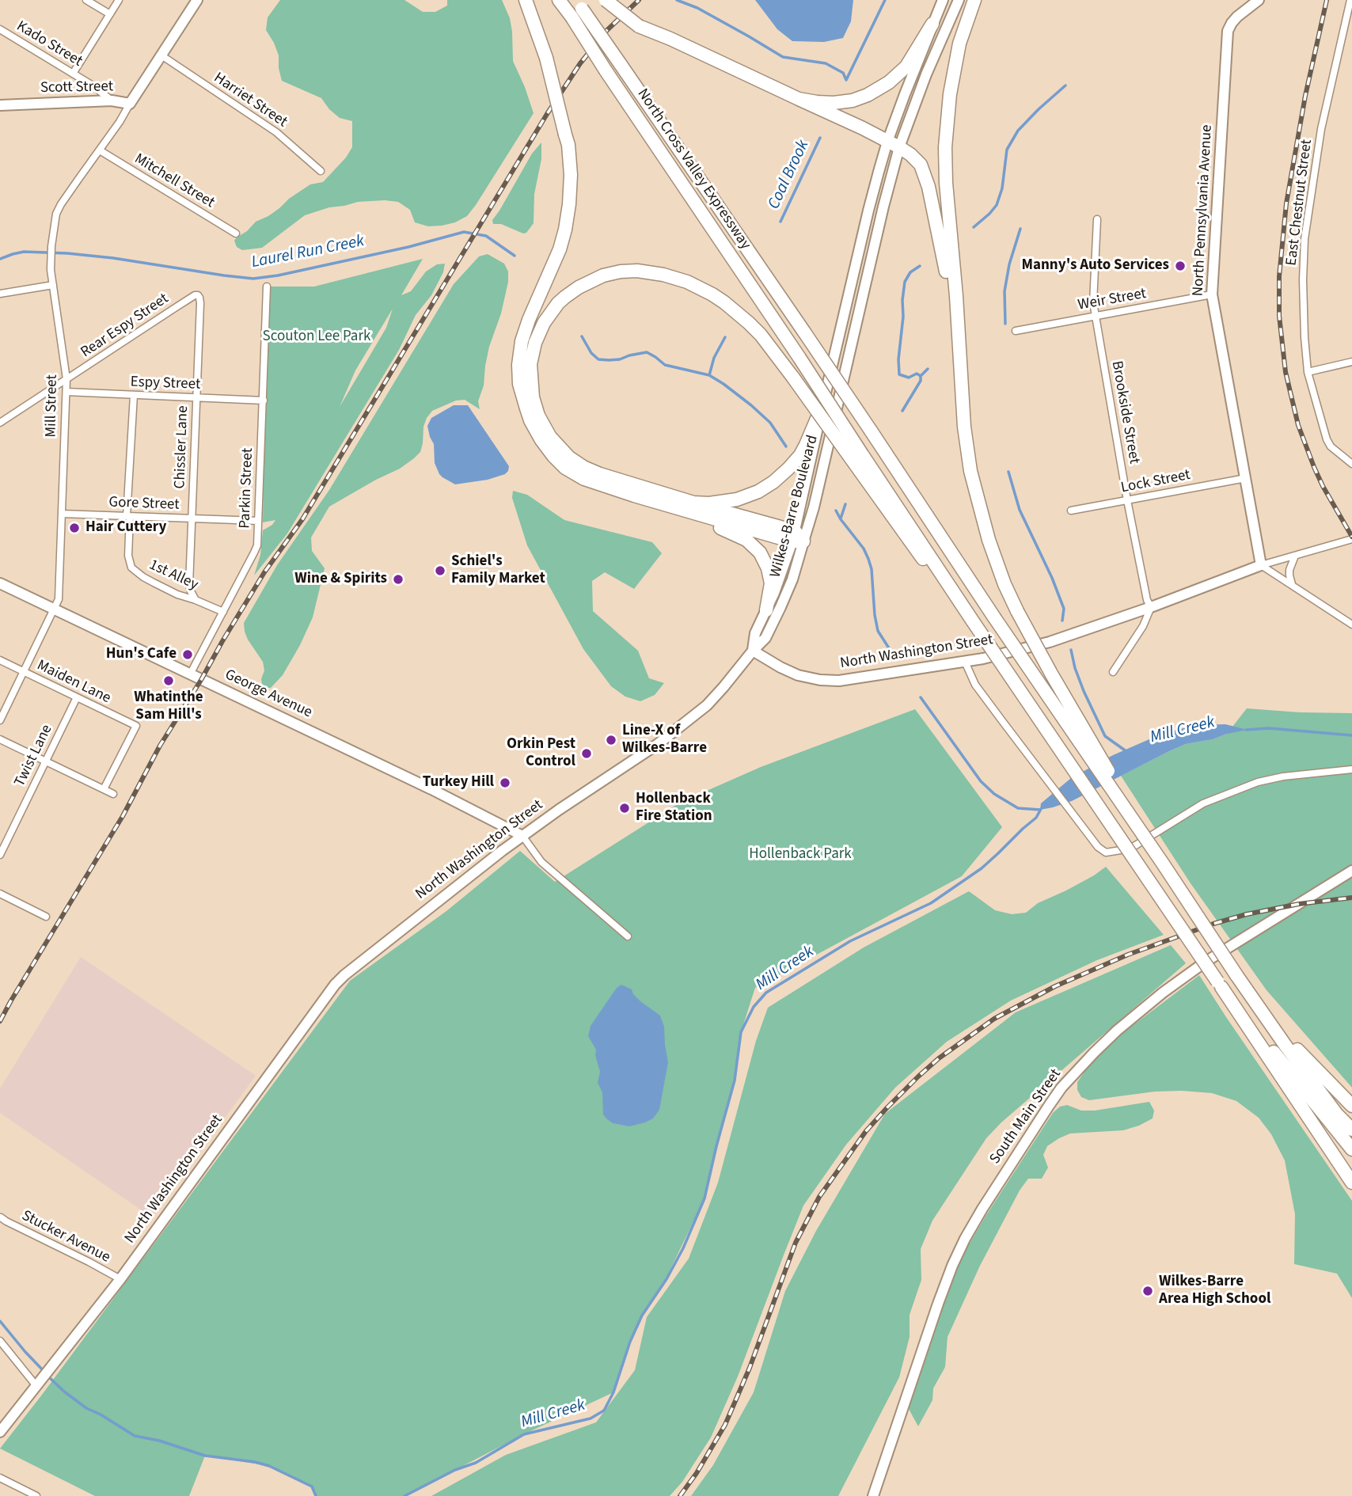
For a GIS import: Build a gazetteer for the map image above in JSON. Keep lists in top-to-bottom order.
{
  "streets": {
    "highway": ["North Cross Valley Expressway"],
    "street": [
      "Kado Street",
      "Scott Street",
      "Harriet Street",
      "Mitchell Street",
      "East Chestnut Street",
      "North Pennsylvania Avenue",
      "Weir Street",
      "Rear Espy Street",
      "Espy Street",
      "Mill Street",
      "Brookside Street",
      "Chissler Lane",
      "Lock Street",
      "Parkin Street",
      "Gore Street",
      "Wilkes-Barre Boulevard",
      "1st Alley",
      "North Washington Street",
      "Maiden Lane",
      "George Avenue",
      "Twist Lane",
      "South Main Street",
      "Stucker Avenue"
    ]
  },
  "crossings": [
    ["Kado Street", "Scott Street"],
    ["Scott Street", "Harriet Street"],
    ["Scott Street", "Mill Street"],
    ["Mitchell Street", "Mill Street"],
    ["North Pennsylvania Avenue", "Weir Street"],
    ["North Pennsylvania Avenue", "Lock Street"],
    ["North Pennsylvania Avenue", "North Washington Street"],
    ["Weir Street", "Brookside Street"],
    ["Rear Espy Street", "Mill Street"],
    ["Rear Espy Street", "Chissler Lane"],
    ["Espy Street", "Mill Street"],
    ["Espy Street", "Chissler Lane"],
    ["Espy Street", "Parkin Street"],
    ["Espy Street", "1st Alley"],
    ["Mill Street", "Gore Street"],
    ["Mill Street", "Maiden Lane"],
    ["Mill Street", "George Avenue"],
    ["Brookside Street", "Lock Street"],
    ["Brookside Street", "North Washington Street"],
    ["Chissler Lane", "Gore Street"],
    ["Chissler Lane", "1st Alley"],
    ["Parkin Street", "Gore Street"],
    ["Parkin Street", "1st Alley"],
    ["Parkin Street", "George Avenue"],
    ["Gore Street", "1st Alley"],
    ["Wilkes-Barre Boulevard", "North Washington Street"],
    ["North Washington Street", "George Avenue"],
    ["North Washington Street", "Stucker Avenue"],
    ["Maiden Lane", "Twist Lane"]
  ],
  "water": ["Coal Brook", "Laurel Run Creek", "Mill Creek"],
  "parks": ["Scouton Lee Park", "Hollenback Park"],
  "places": [
    "Manny's Auto Services",
    "Hair Cuttery",
    "Schiel's Family Market",
    "Wine & Spirits",
    "Hun's Cafe",
    "Whatinthe Sam Hill's",
    "Line-X of Wilkes-Barre",
    "Orkin Pest Control",
    "Turkey Hill",
    "Hollenback Fire Station",
    "Wilkes-Barre Area High School"
  ]
}
